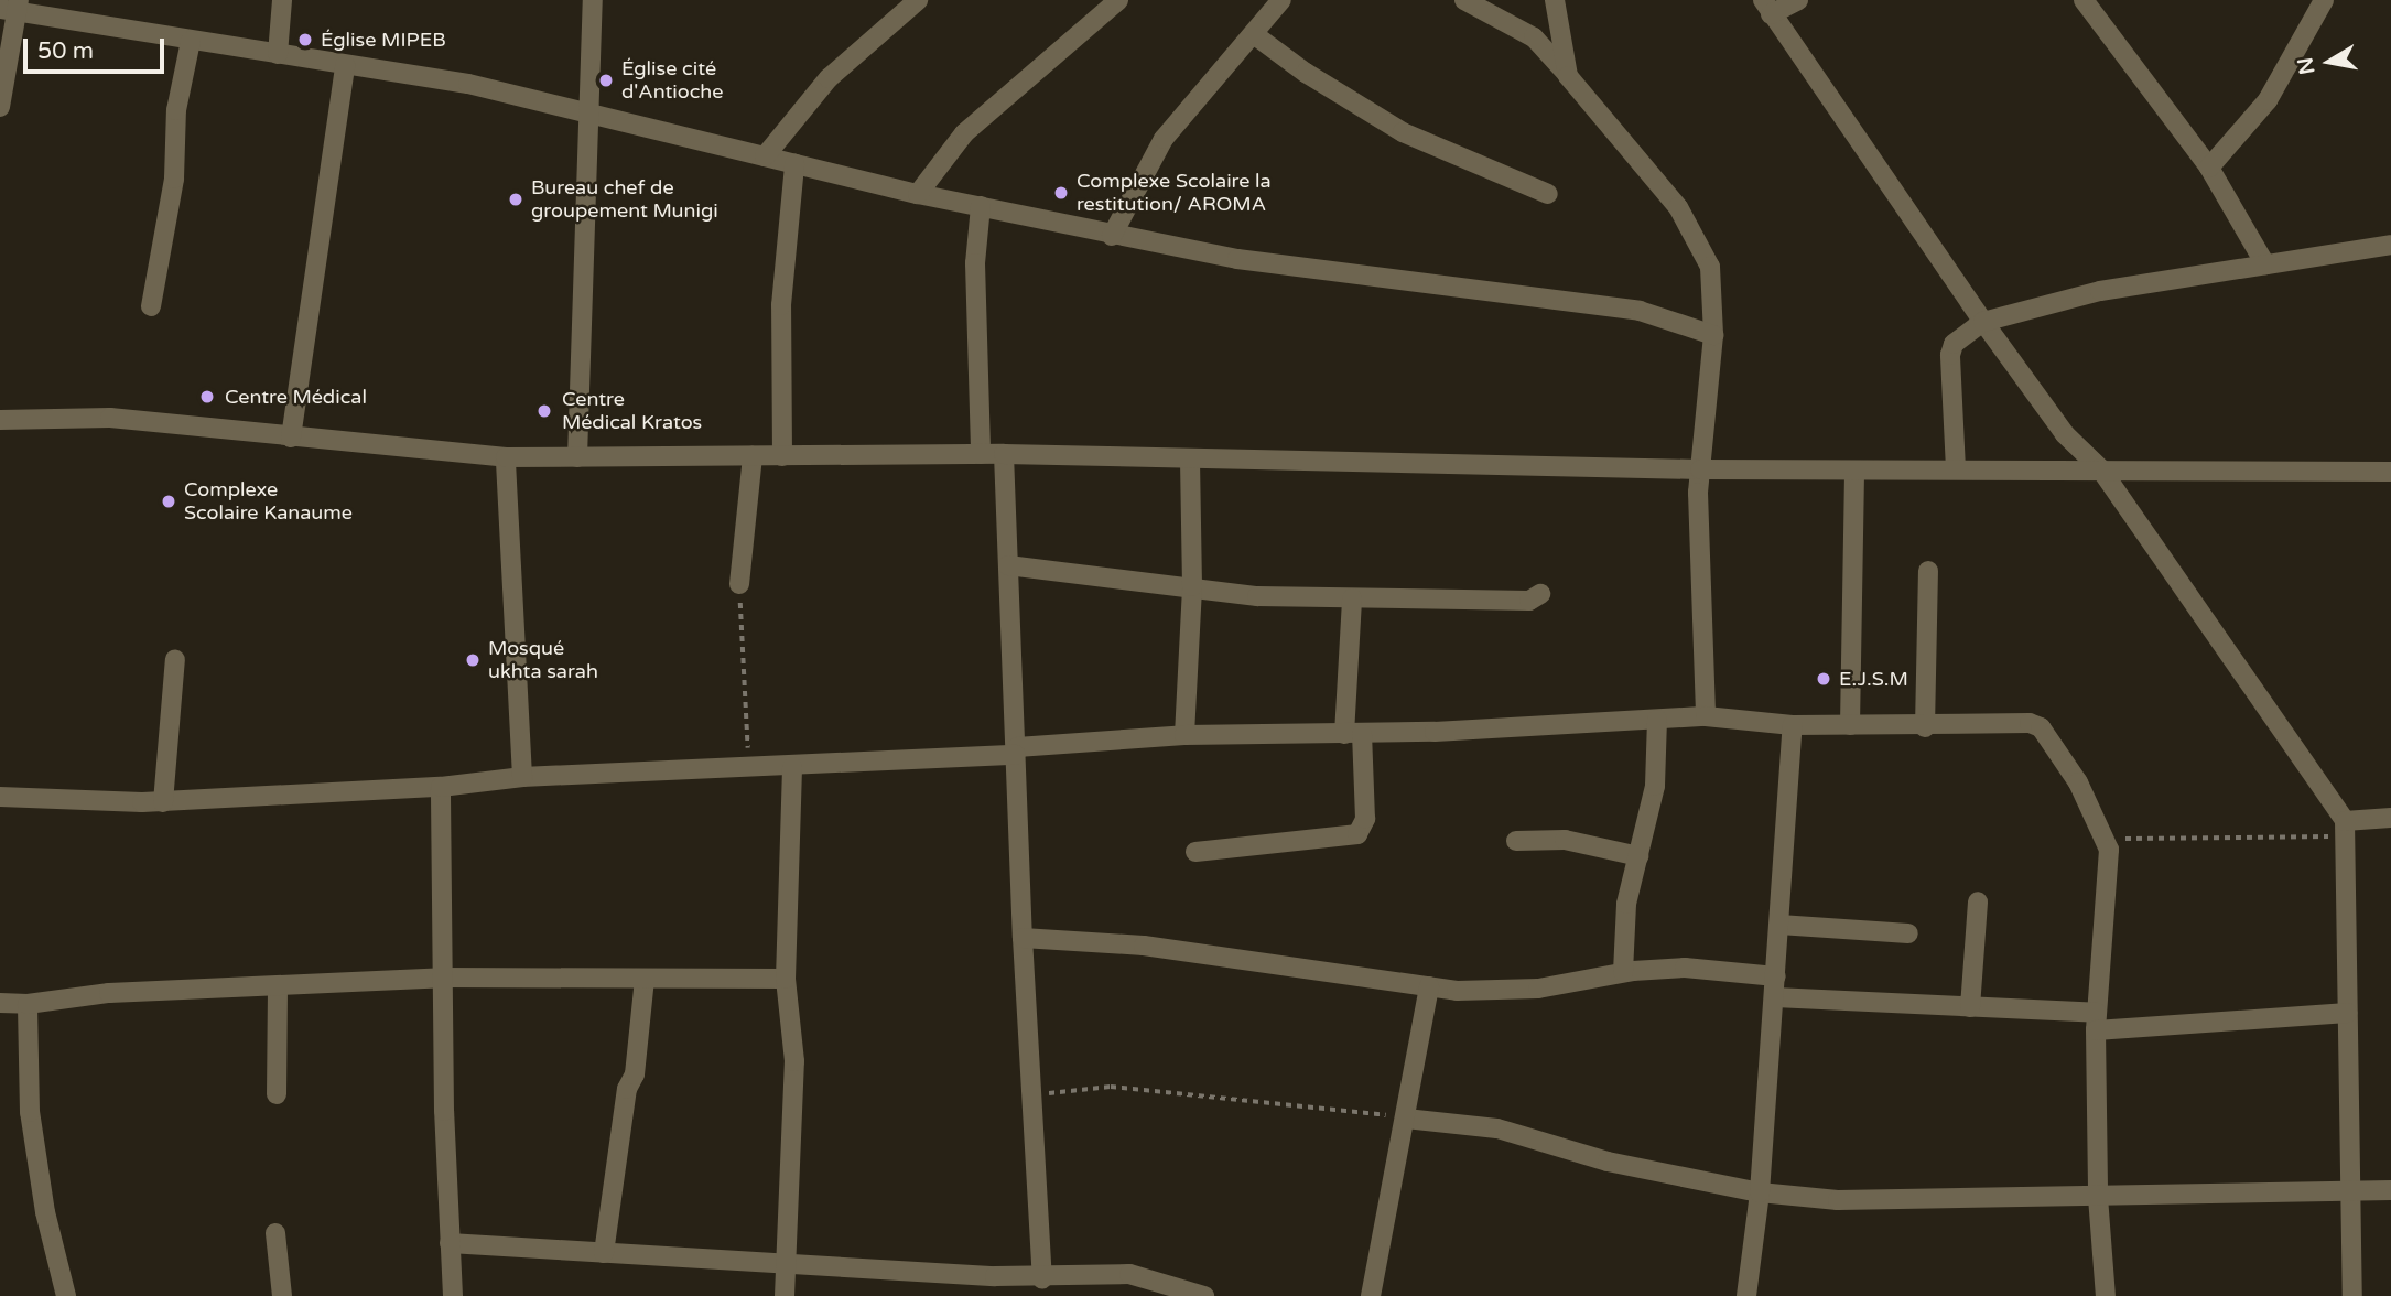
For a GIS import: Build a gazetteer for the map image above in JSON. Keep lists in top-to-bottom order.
{
  "places": [
    "Église MIPEB",
    "Église cité d'Antioche",
    "Complexe Scolaire la restitution/ AROMA",
    "Bureau chef de groupement Munigi",
    "Centre Médical",
    "Centre Médical Kratos",
    "Complexe Scolaire Kanaume",
    "Mosqué ukhta sarah",
    "E.J.S.M"
  ],
  "scale_bar": "50 m",
  "north": "left"
}
